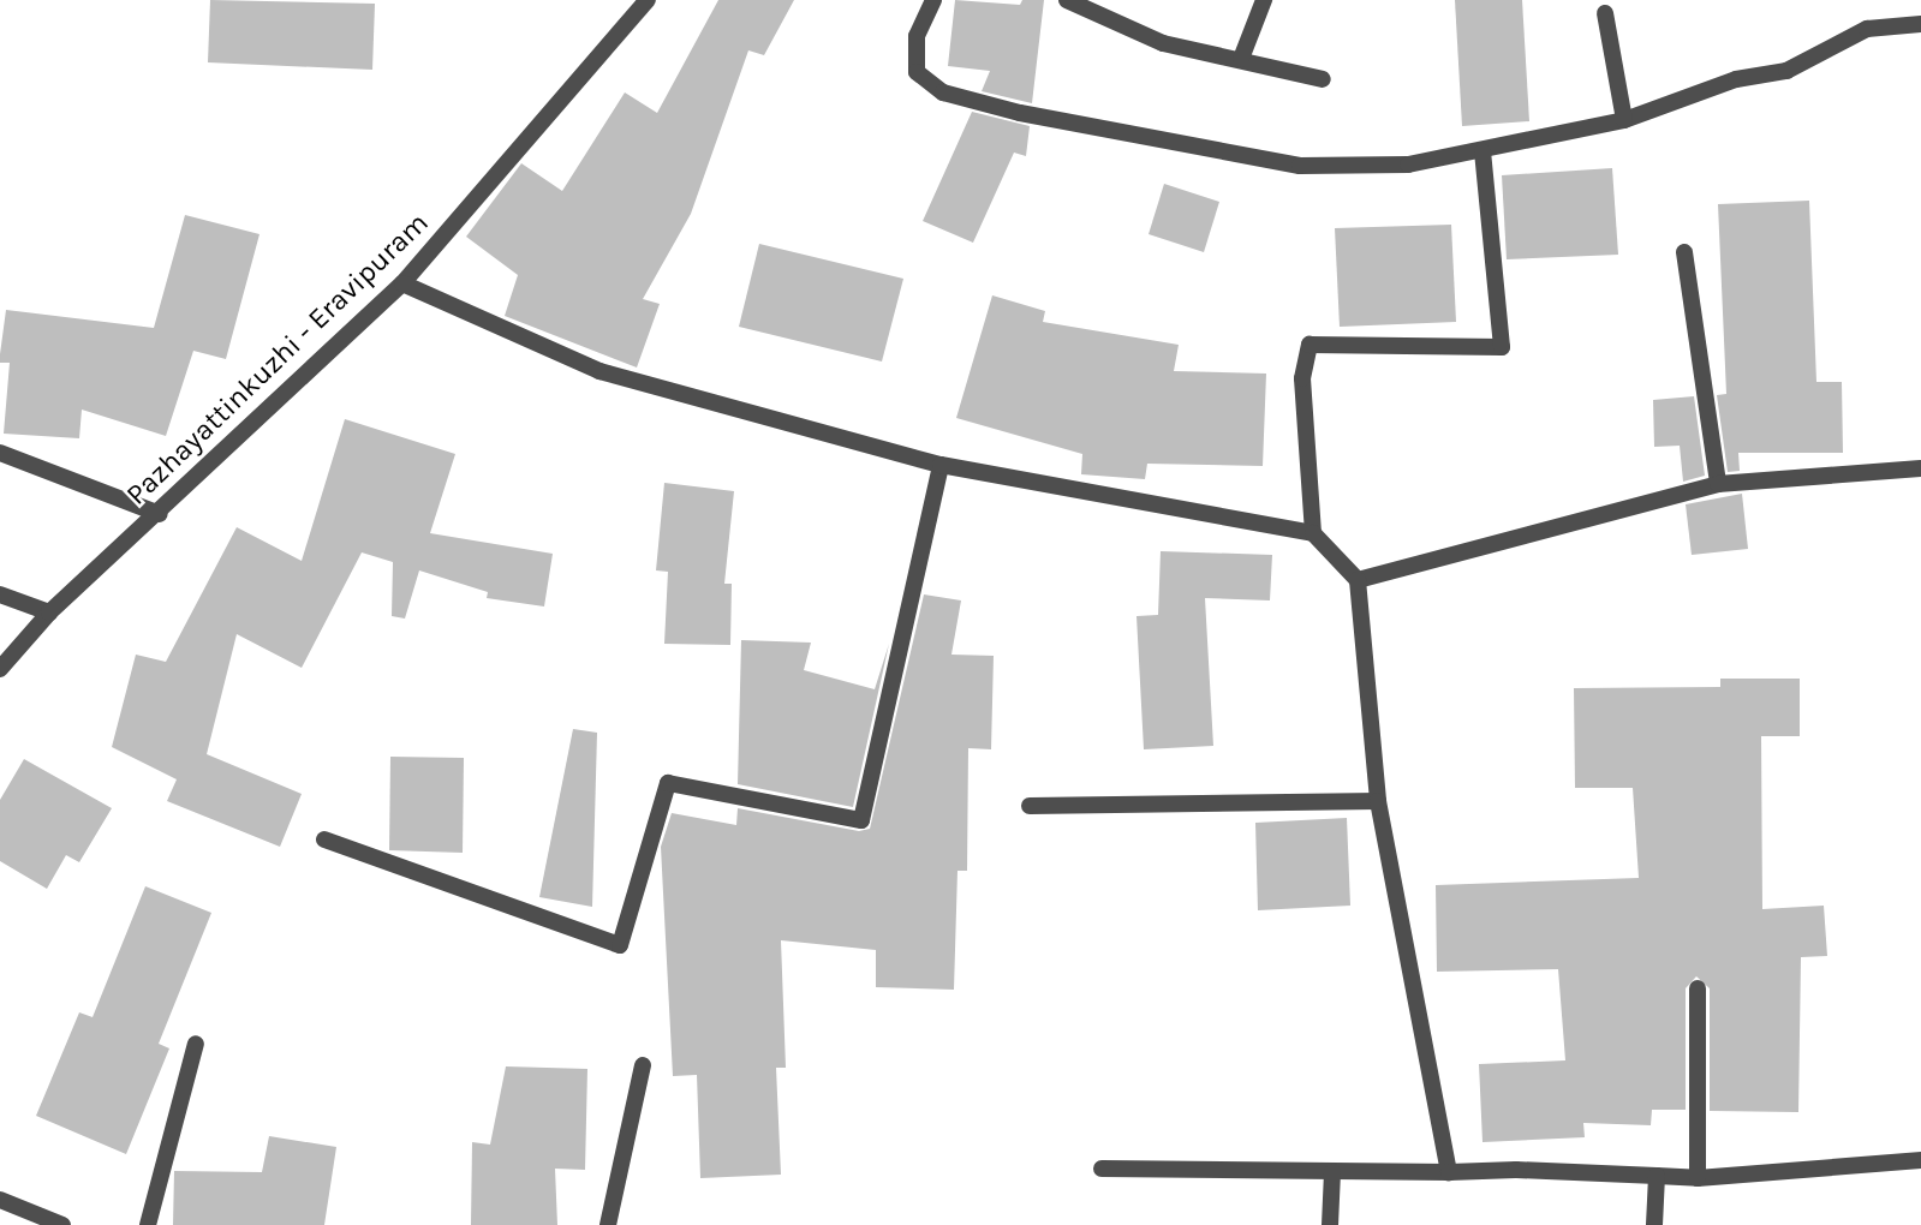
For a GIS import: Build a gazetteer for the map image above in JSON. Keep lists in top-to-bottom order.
{
  "streets": {
    "street": ["Pazhayattinkuzhi - Eravipuram"]
  }
}
